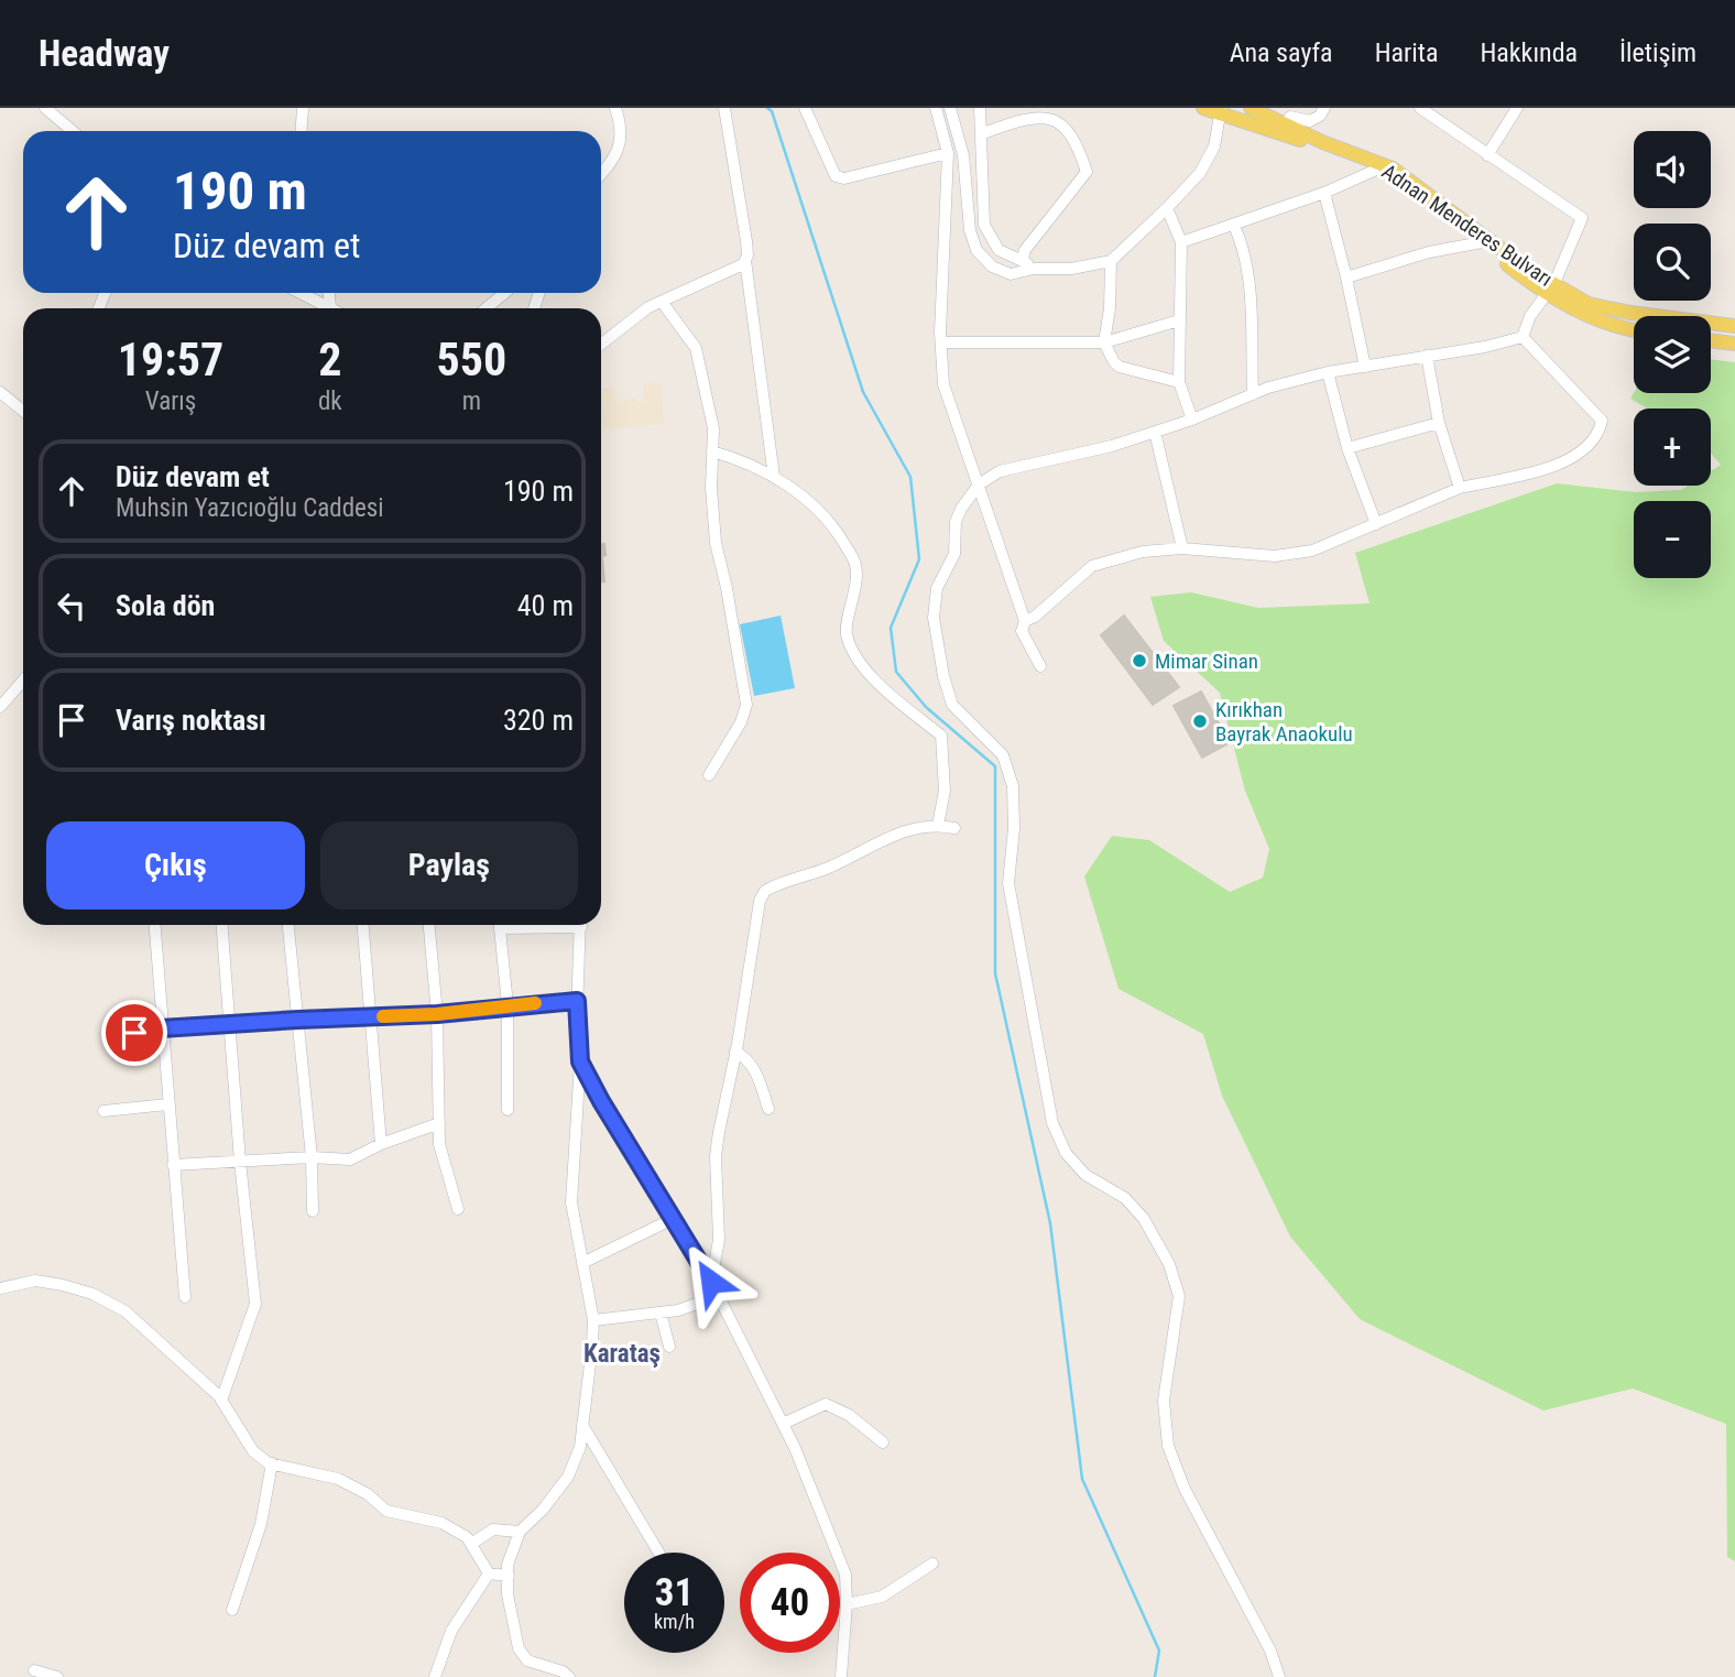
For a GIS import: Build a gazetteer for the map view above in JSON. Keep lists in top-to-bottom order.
{
  "streets": {
    "main road": ["Adnan Menderes Bulvarı"]
  },
  "districts": ["Karataş"],
  "places": ["Mimar Sinan", "Kırıkhan Bayrak Anaokulu"],
  "page": {
    "header": "Headway",
    "nav": [
      "Ana sayfa",
      "Harita",
      "Hakkında",
      "İletişim"
    ],
    "map_buttons": ["+", "−"],
    "turn": ["190 m", "Düz devam et"],
    "eta": [
      "19:57",
      "Varış",
      "2",
      "dk",
      "550",
      "m"
    ],
    "list": [
      {
        "name": "Düz devam et",
        "note": "Muhsin Yazıcıoğlu Caddesi",
        "value": "190 m"
      },
      {
        "name": "Sola dön",
        "value": "40 m"
      },
      {
        "name": "Varış noktası",
        "value": "320 m"
      }
    ],
    "buttons": ["Çıkış", "Paylaş"],
    "speed": "31 km/h",
    "limit": "40"
  }
}
